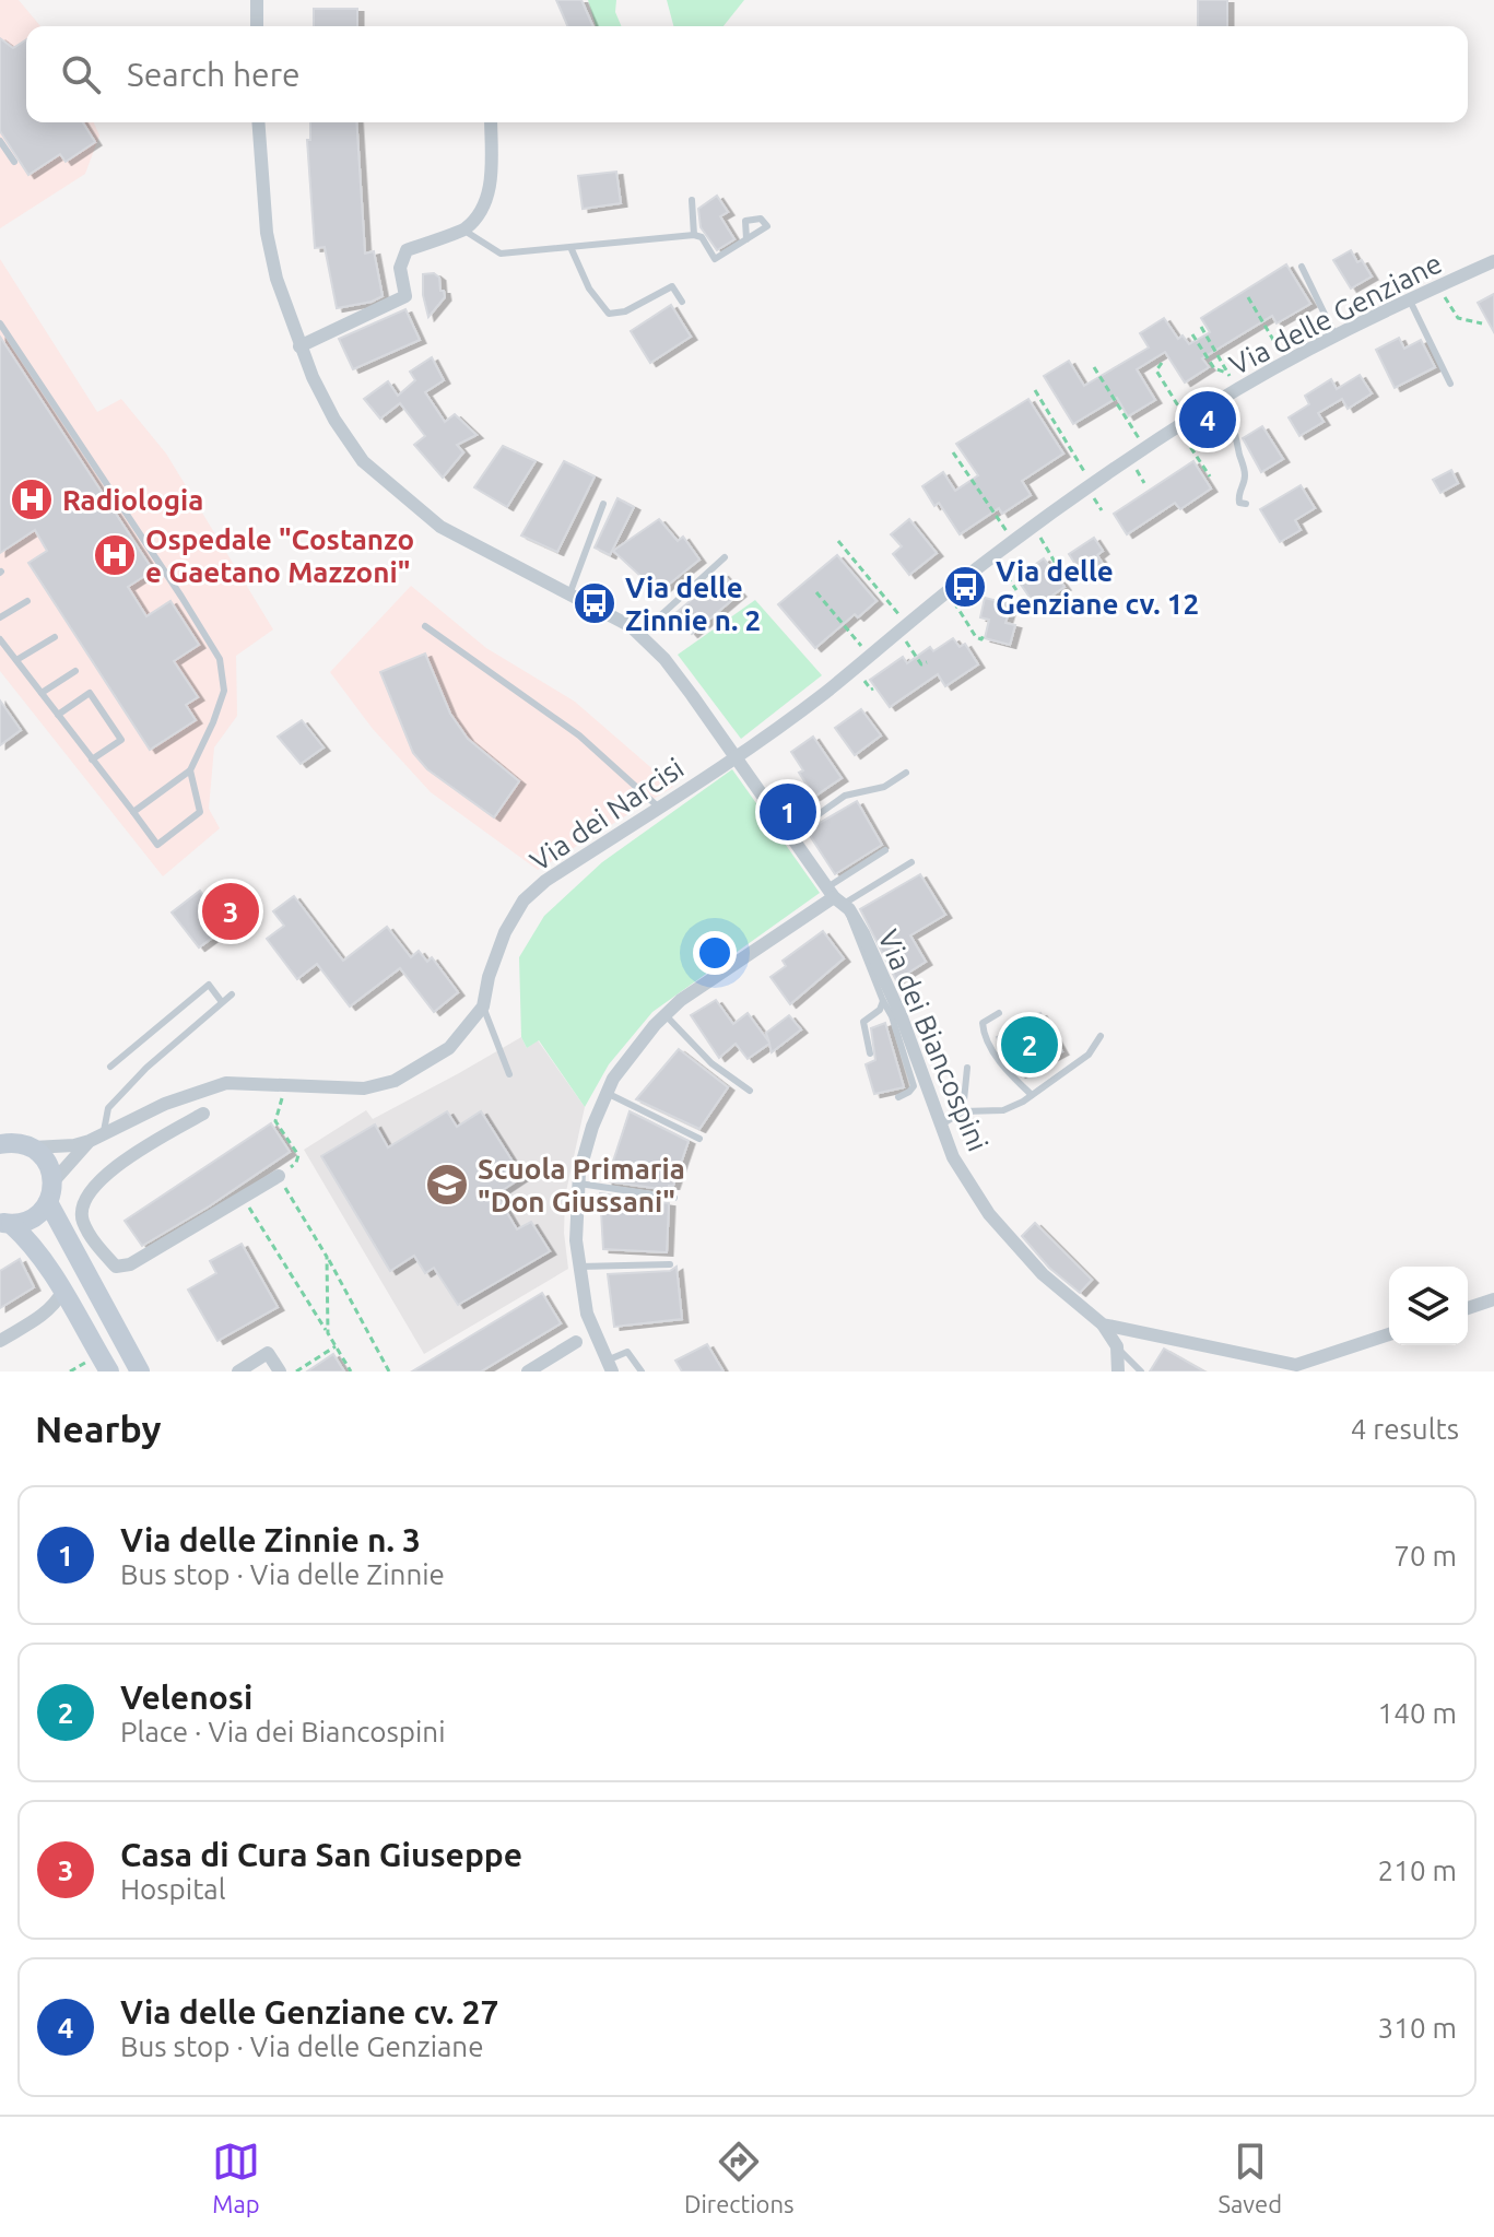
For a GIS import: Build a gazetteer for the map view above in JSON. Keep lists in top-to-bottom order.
{
  "streets": {
    "street": ["Via delle Genziane", "Via dei Narcisi", "Via dei Biancospini"]
  },
  "crossings": [
    ["Via delle Genziane", "Via dei Narcisi"],
    ["Via delle Genziane", "Via dei Biancospini"],
    ["Via dei Narcisi", "Via dei Biancospini"]
  ],
  "places": {
    "hospital": ["Radiologia", "Ospedale \"Costanzo e Gaetano Mazzoni\""],
    "bus stop": ["Via delle Genziane cv. 12", "Via delle Zinnie n. 2"],
    "school or university": ["Scuola Primaria \"Don Giussani\""]
  },
  "page": {
    "search": "Search here",
    "pins": [
      "4",
      "1",
      "3",
      "2"
    ],
    "heading": ["Nearby", "4 results"],
    "list": [
      {
        "mark": "1",
        "name": "Via delle Zinnie n. 3",
        "note": "Bus stop · Via delle Zinnie",
        "value": "70 m"
      },
      {
        "mark": "2",
        "name": "Velenosi",
        "note": "Place · Via dei Biancospini",
        "value": "140 m"
      },
      {
        "mark": "3",
        "name": "Casa di Cura San Giuseppe",
        "note": "Hospital",
        "value": "210 m"
      },
      {
        "mark": "4",
        "name": "Via delle Genziane cv. 27",
        "note": "Bus stop · Via delle Genziane",
        "value": "310 m"
      }
    ],
    "nav": ["Map", "Directions", "Saved"]
  }
}
